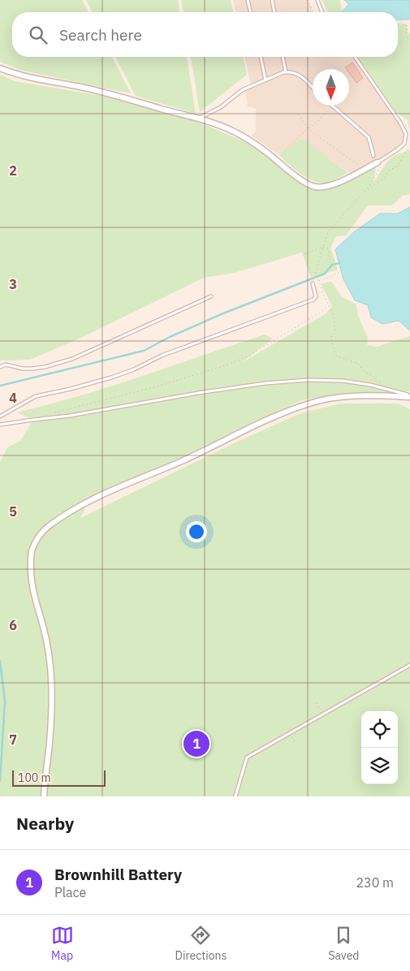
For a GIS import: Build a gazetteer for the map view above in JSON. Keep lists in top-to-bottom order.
{
  "scale_bar": "100 m",
  "north": "bottom",
  "page": {
    "search": "Search here",
    "pins": "1",
    "scale": "100 m",
    "heading": "Nearby",
    "list": [
      {
        "mark": "1",
        "name": "Brownhill Battery",
        "note": "Place",
        "value": "230 m"
      }
    ],
    "nav": ["Map", "Directions", "Saved"]
  },
  "grid": {
    "rows": [
      "2",
      "3",
      "4",
      "5",
      "6",
      "7"
    ]
  }
}
